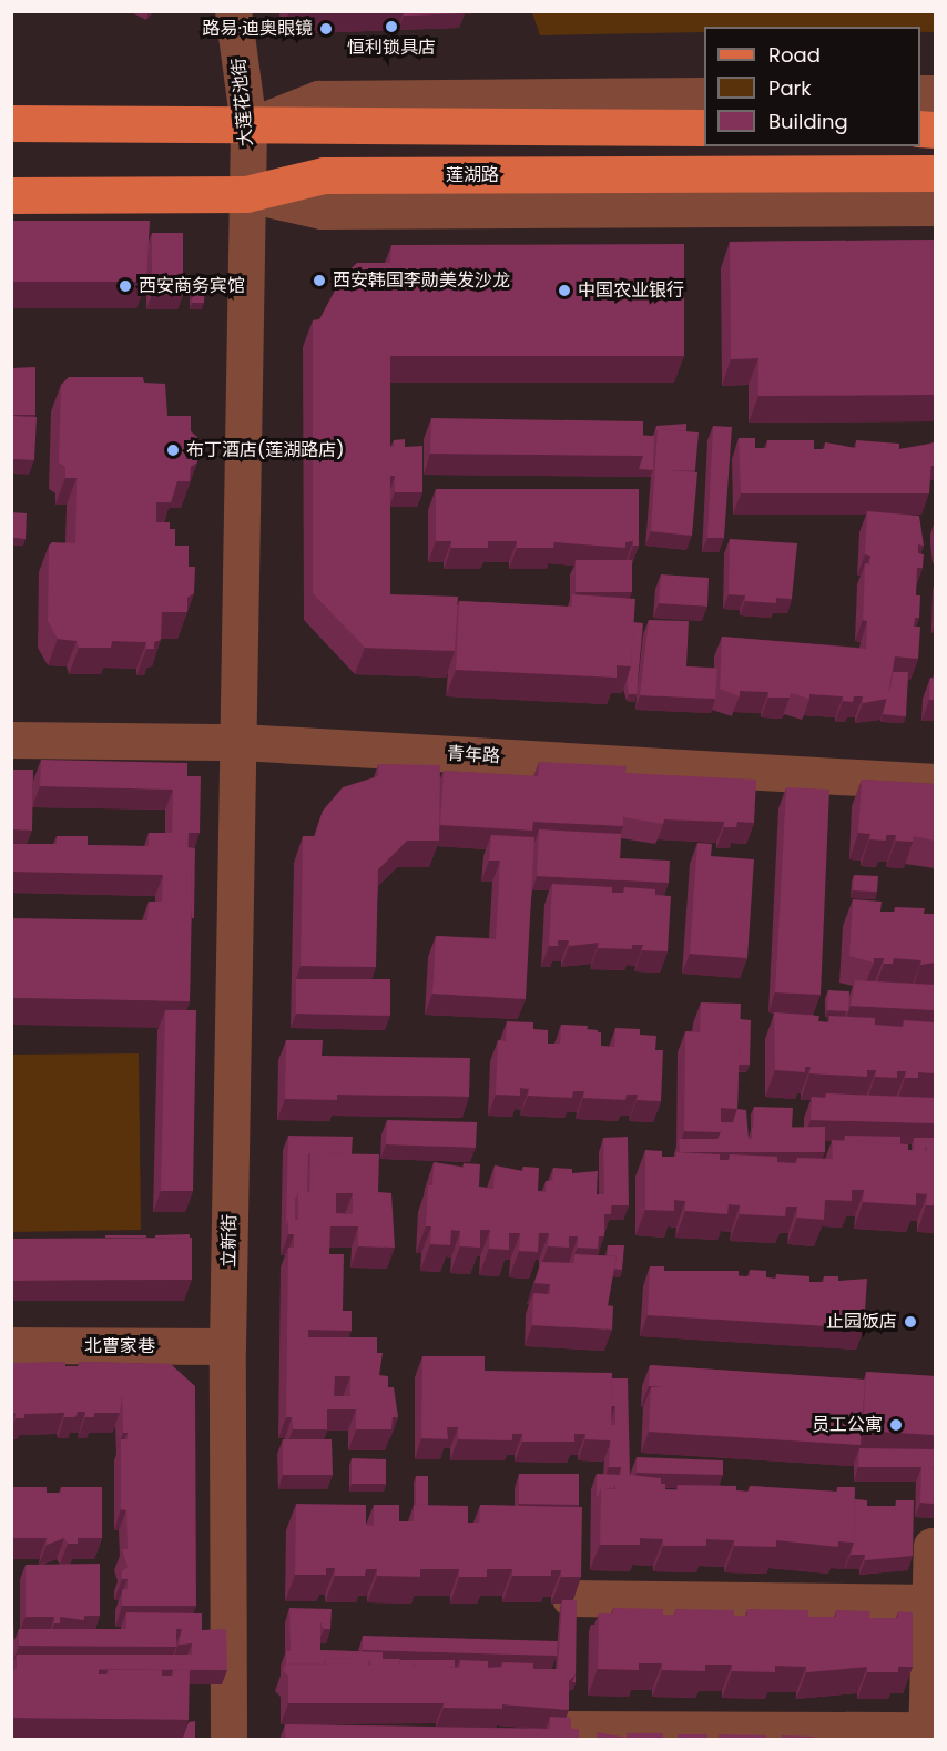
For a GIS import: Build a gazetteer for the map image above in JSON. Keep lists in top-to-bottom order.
{
  "streets": {
    "main road": ["莲湖路"],
    "street": [
      "大莲花池街",
      "青年路",
      "立新街",
      "北曹家巷"
    ]
  },
  "crossings": [
    ["大莲花池街", "莲湖路"],
    ["大莲花池街", "青年路"],
    ["大莲花池街", "立新街"],
    ["青年路", "立新街"],
    ["立新街", "北曹家巷"]
  ],
  "places": [
    "恒利锁具店",
    "路易·迪奥眼镜",
    "西安韩国李勋美发沙龙",
    "西安商务宾馆",
    "中国农业银行",
    "布丁酒店(莲湖路店)",
    "止园饭店",
    "员工公寓"
  ],
  "legend": ["Road", "Park", "Building"]
}
